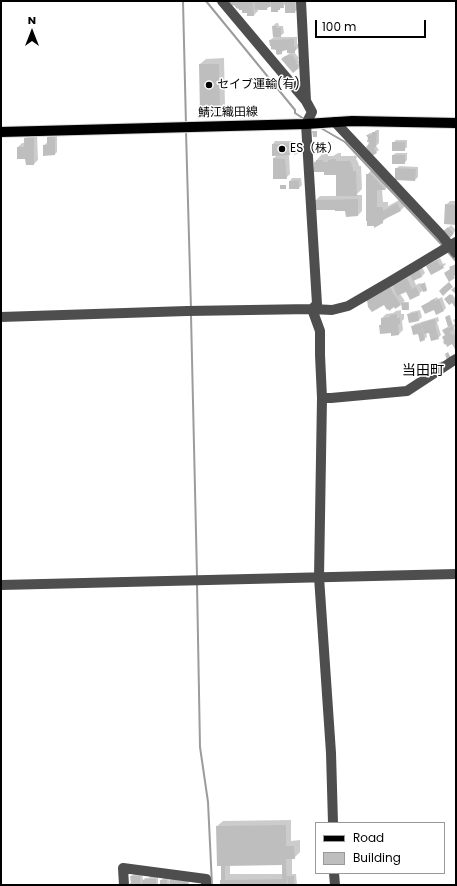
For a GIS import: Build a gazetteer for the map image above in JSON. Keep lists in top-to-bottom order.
{
  "streets": {
    "main road": ["鯖江織田線"]
  },
  "districts": ["当田町"],
  "places": ["セイブ運輸(有)", "ES（株）"],
  "legend": ["Road", "Building"],
  "scale_bar": "100 m",
  "north": "top"
}
